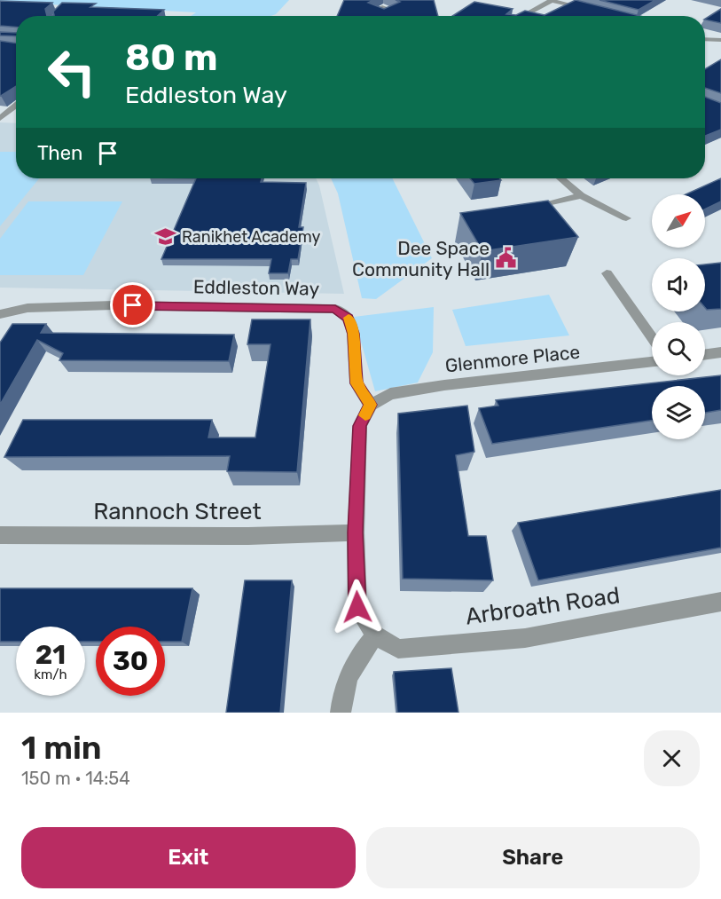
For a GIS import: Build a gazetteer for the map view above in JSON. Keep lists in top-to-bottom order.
{
  "streets": {
    "street": [
      "Eddleston Way",
      "Glenmore Place",
      "Rannoch Street",
      "Arbroath Road"
    ]
  },
  "crossings": [
    ["Eddleston Way", "Glenmore Place"]
  ],
  "places": {
    "school or university": ["Ranikhet Academy"],
    "public building": ["Dee Space Community Hall"]
  },
  "north": "top right",
  "page": {
    "turn": ["80 m", "Eddleston Way"],
    "then": "Then",
    "speed": "21 km/h",
    "limit": "30",
    "heading": ["1 min", "150 m · 14:54"],
    "buttons": ["Exit", "Share"]
  }
}
